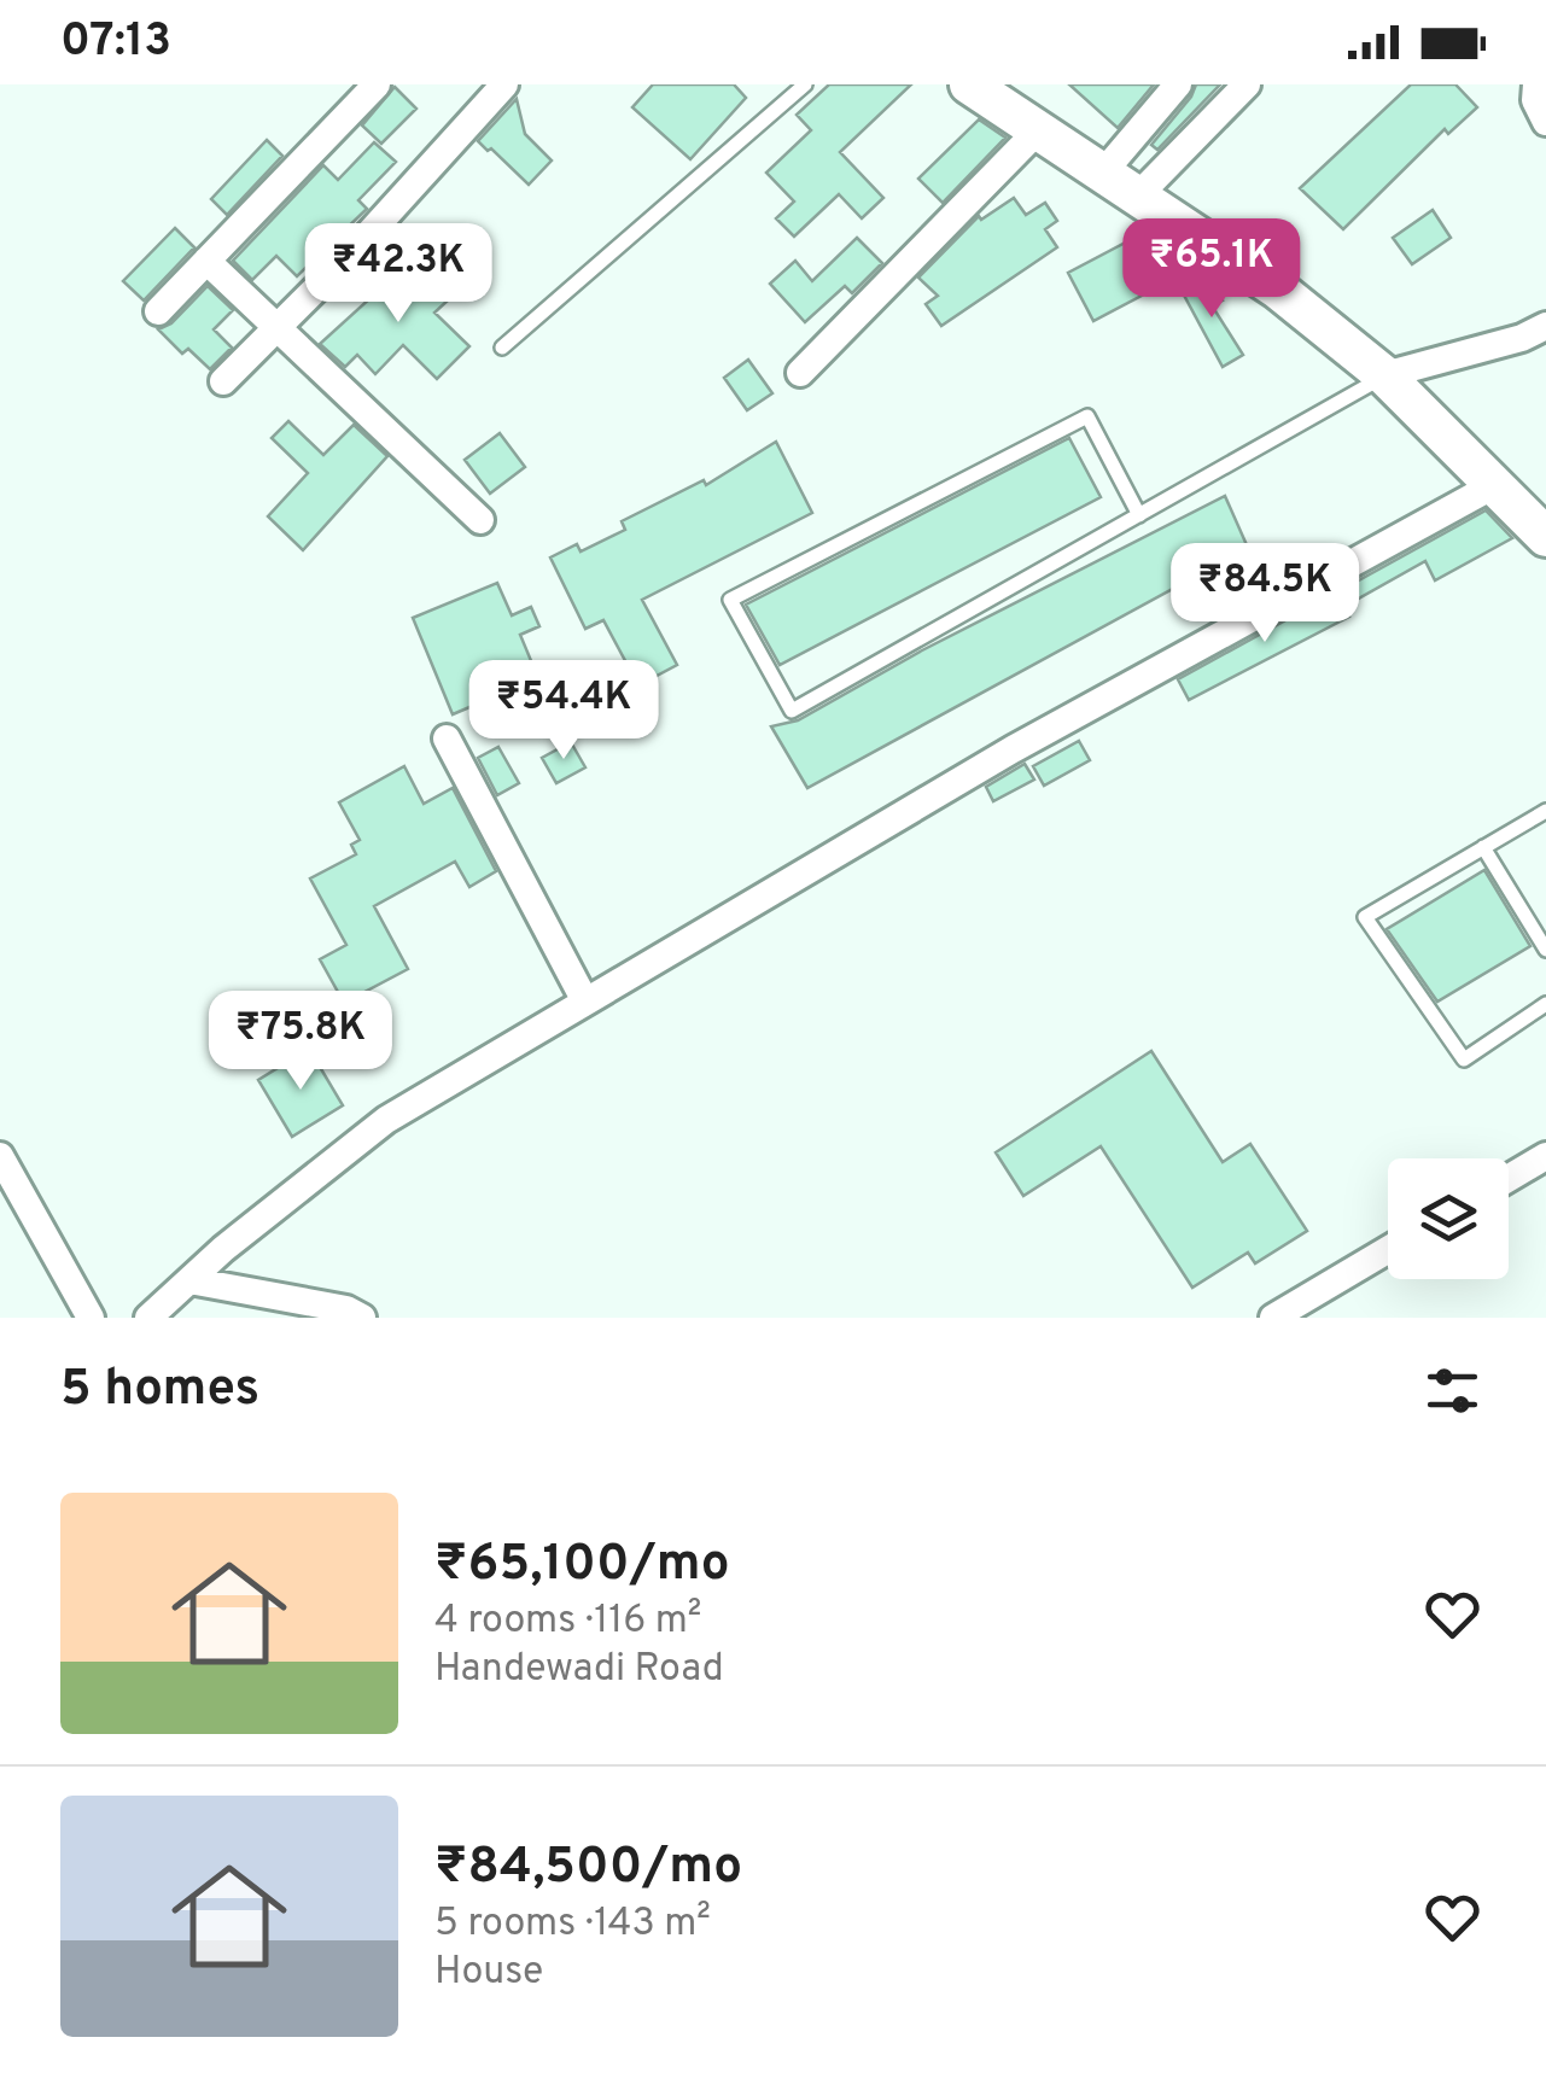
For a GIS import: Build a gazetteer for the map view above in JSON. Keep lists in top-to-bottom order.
{
  "page": {
    "status": "07:13",
    "price": [
      "₹65.1K",
      "₹42.3K",
      "₹84.5K",
      "₹54.4K",
      "₹75.8K"
    ],
    "heading": "5 homes",
    "list": [
      {
        "name": "₹65,100/mo",
        "note": "4 rooms · 116 m² · Handewadi Road"
      },
      {
        "name": "₹84,500/mo",
        "note": "5 rooms · 143 m² · House"
      }
    ]
  }
}
